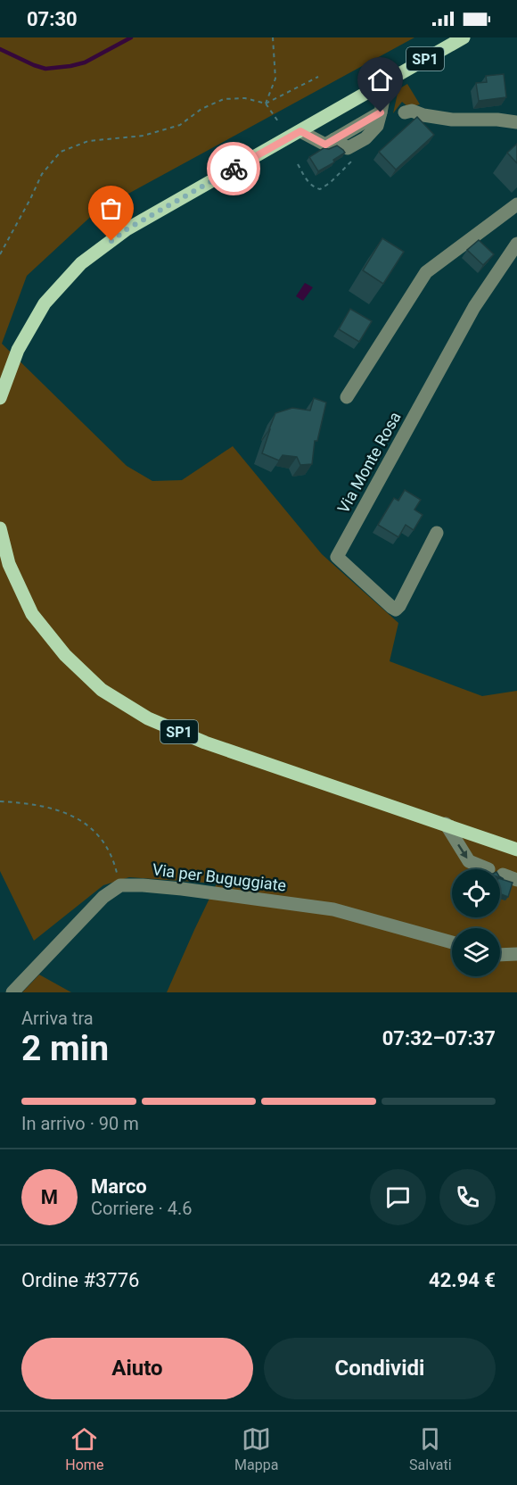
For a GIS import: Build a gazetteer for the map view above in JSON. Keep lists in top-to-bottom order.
{
  "streets": {
    "main road": ["SP1"],
    "street": ["Via Monte Rosa", "Via per Buguggiate"]
  },
  "page": {
    "status": "07:30",
    "heading": ["2 min", "Arriva tra", "07:32–07:37"],
    "panel": [
      "Marco",
      "Corriere · 4.6",
      "Ordine #3776",
      "42.94 €"
    ],
    "bar": "In arrivo · 90 m",
    "round": "M",
    "buttons": ["Aiuto", "Condividi"],
    "tabs": ["Home", "Mappa", "Salvati"]
  }
}
